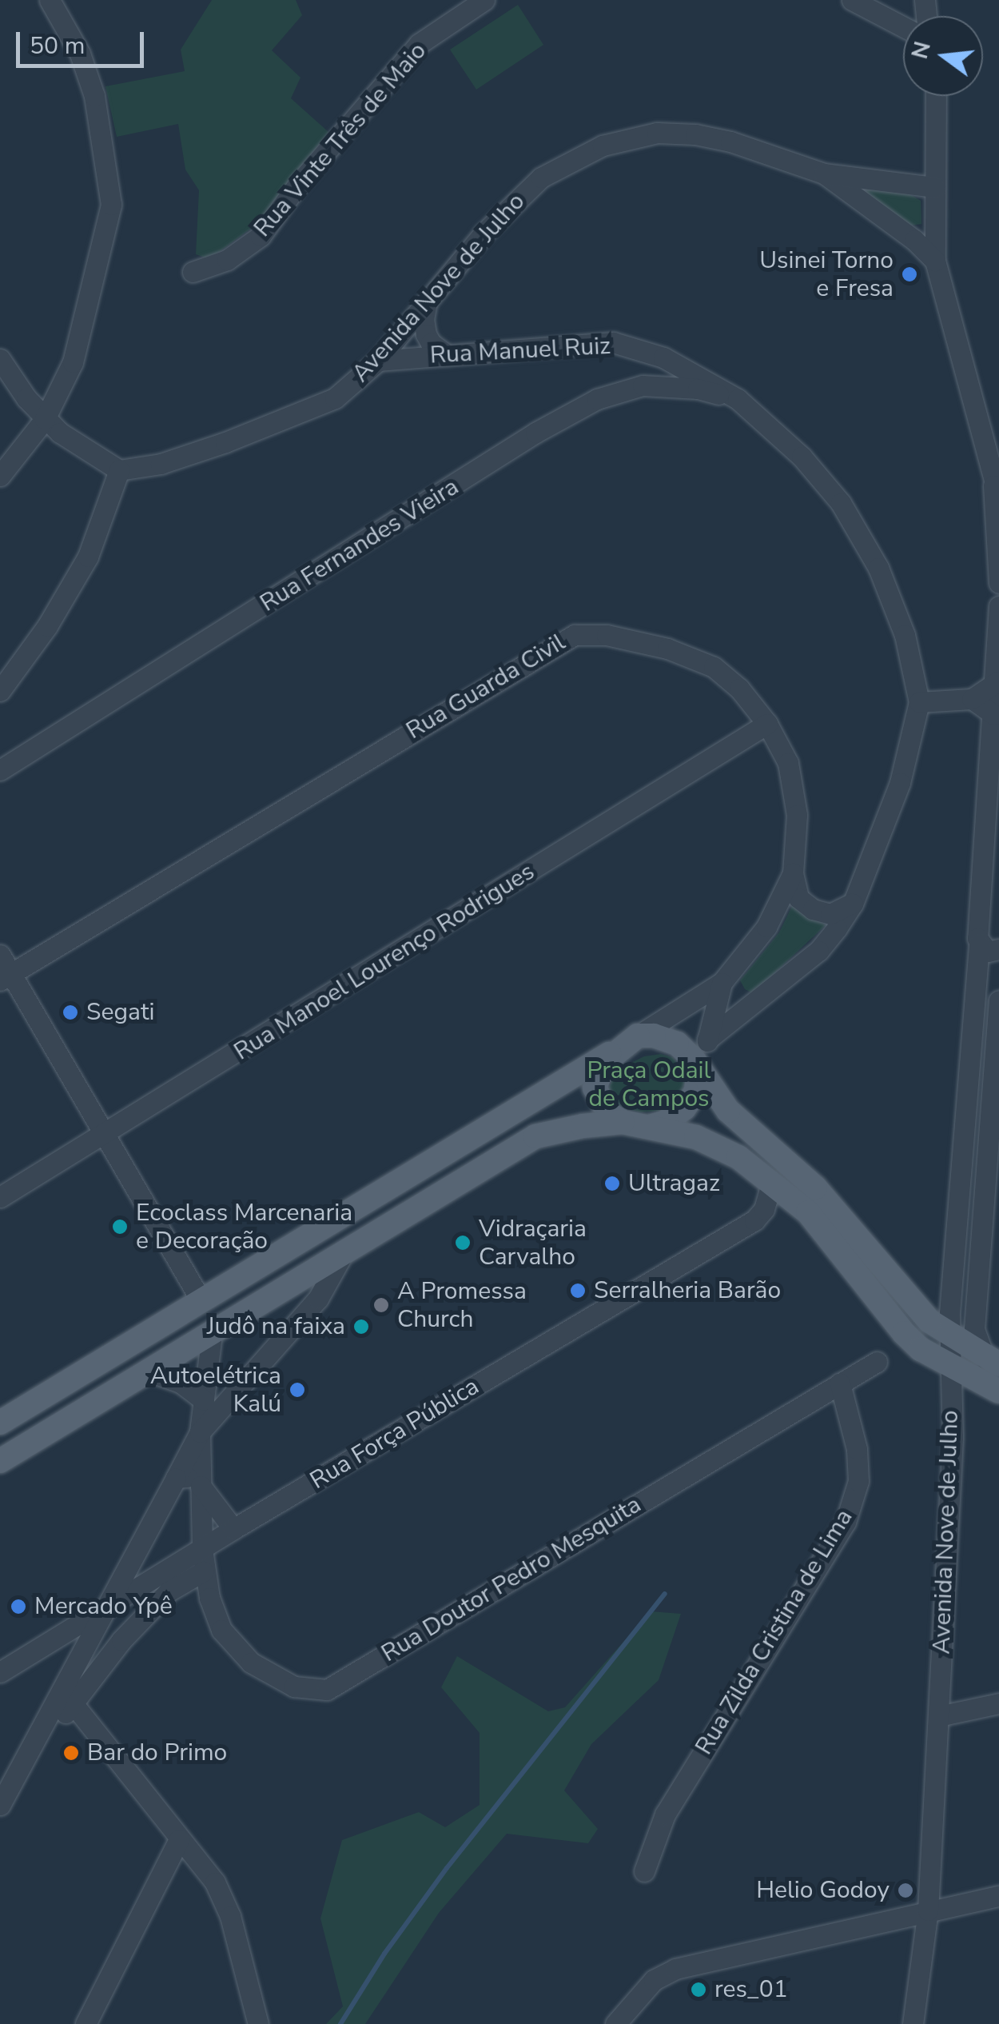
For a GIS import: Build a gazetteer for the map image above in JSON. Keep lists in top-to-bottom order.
{
  "streets": {
    "street": [
      "Rua Vinte Três de Maio",
      "Avenida Nove de Julho",
      "Rua Manuel Ruiz",
      "Rua Fernandes Vieira",
      "Rua Guarda Civil",
      "Rua Manoel Lourenço Rodrigues",
      "Rua Força Pública",
      "Rua Doutor Pedro Mesquita",
      "Rua Zilda Cristina de Lima"
    ]
  },
  "crossings": [
    ["Avenida Nove de Julho", "Rua Manuel Ruiz"],
    ["Rua Manuel Ruiz", "Rua Fernandes Vieira"],
    ["Rua Guarda Civil", "Rua Manoel Lourenço Rodrigues"],
    ["Rua Força Pública", "Rua Doutor Pedro Mesquita"],
    ["Rua Doutor Pedro Mesquita", "Rua Zilda Cristina de Lima"]
  ],
  "parks": ["Praça Odail de Campos"],
  "places": [
    "Usinei Torno e Fresa",
    "Segati",
    "Ultragaz",
    "Ecoclass Marcenaria e Decoração",
    "Vidraçaria Carvalho",
    "Serralheria Barão",
    "A Promessa Church",
    "Judô na faixa",
    "Autoelétrica Kalú",
    "Mercado Ypê",
    "Bar do Primo",
    "Helio Godoy",
    "res_01"
  ],
  "scale_bar": "50 m",
  "north": "left"
}
